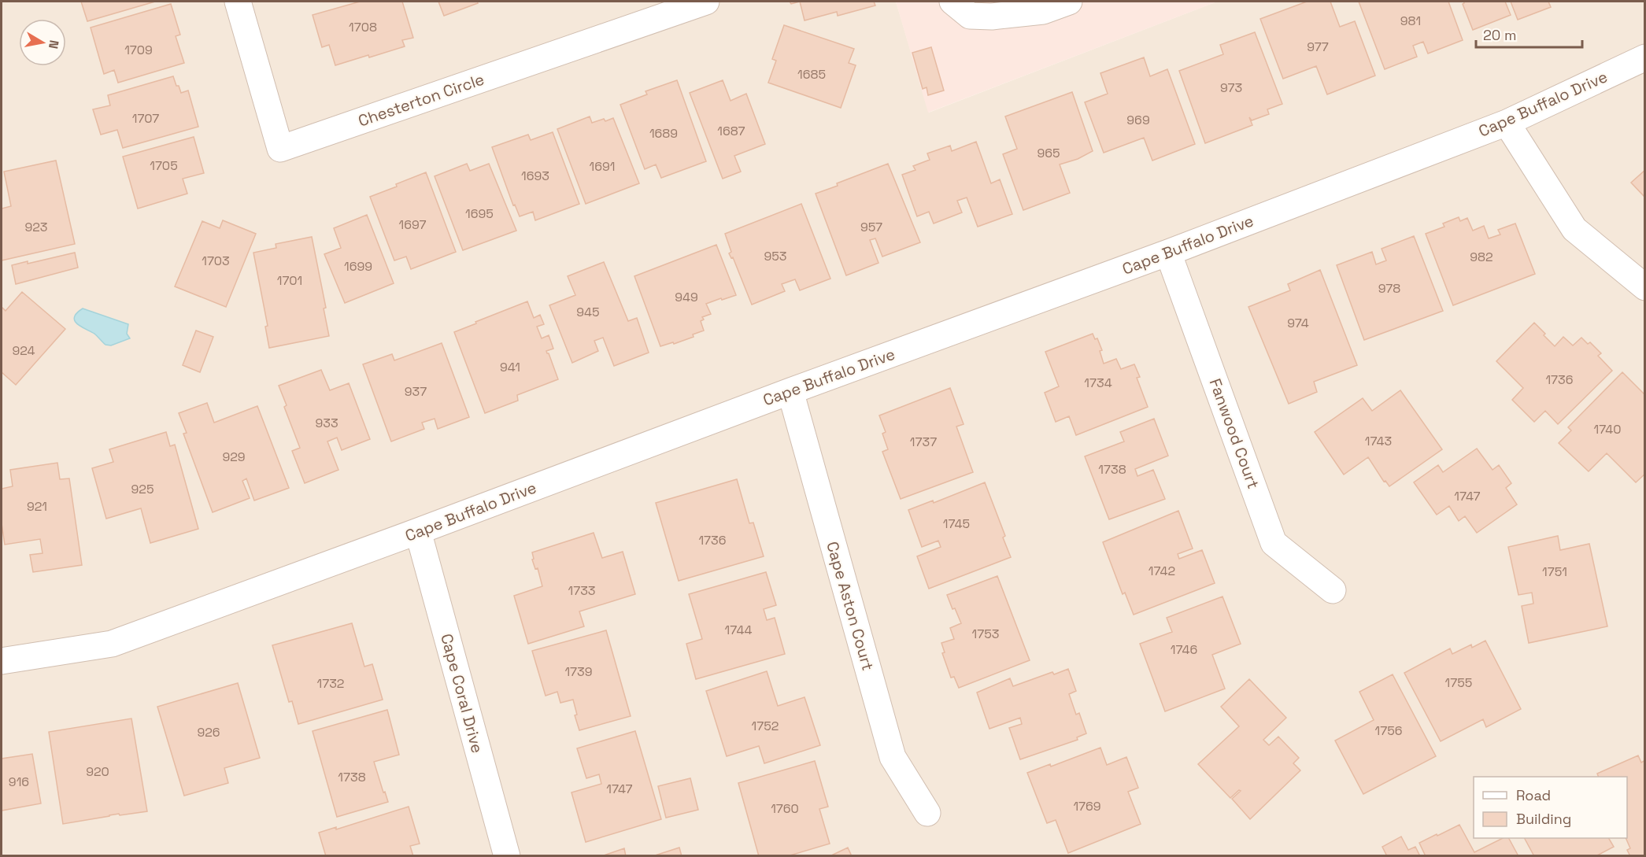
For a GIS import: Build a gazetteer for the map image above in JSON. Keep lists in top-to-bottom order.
{
  "streets": {
    "street": [
      "Chesterton Circle",
      "Cape Buffalo Drive",
      "Fanwood Court",
      "Cape Aston Court",
      "Cape Coral Drive"
    ]
  },
  "crossings": [
    ["Cape Buffalo Drive", "Fanwood Court"],
    ["Cape Buffalo Drive", "Cape Aston Court"],
    ["Cape Buffalo Drive", "Cape Coral Drive"]
  ],
  "house_numbers": [
    "981",
    "1708",
    "977",
    "1709",
    "1685",
    "973",
    "1707",
    "969",
    "1687",
    "1689",
    "965",
    "1705",
    "1691",
    "1693",
    "1695",
    "1697",
    "923",
    "957",
    "953",
    "982",
    "1703",
    "1699",
    "1701",
    "978",
    "949",
    "945",
    "974",
    "924",
    "941",
    "1736",
    "1734",
    "937",
    "933",
    "1740",
    "1743",
    "1737",
    "929",
    "1738",
    "925",
    "1747",
    "921",
    "1745",
    "1736",
    "1742",
    "1751",
    "1733",
    "1744",
    "1753",
    "1746",
    "1739",
    "1755",
    "1732",
    "1752",
    "1756",
    "926",
    "920",
    "1738",
    "916",
    "1747",
    "1769",
    "1760"
  ],
  "legend": ["Road", "Building"],
  "scale_bar": "20 m",
  "north": "right"
}
